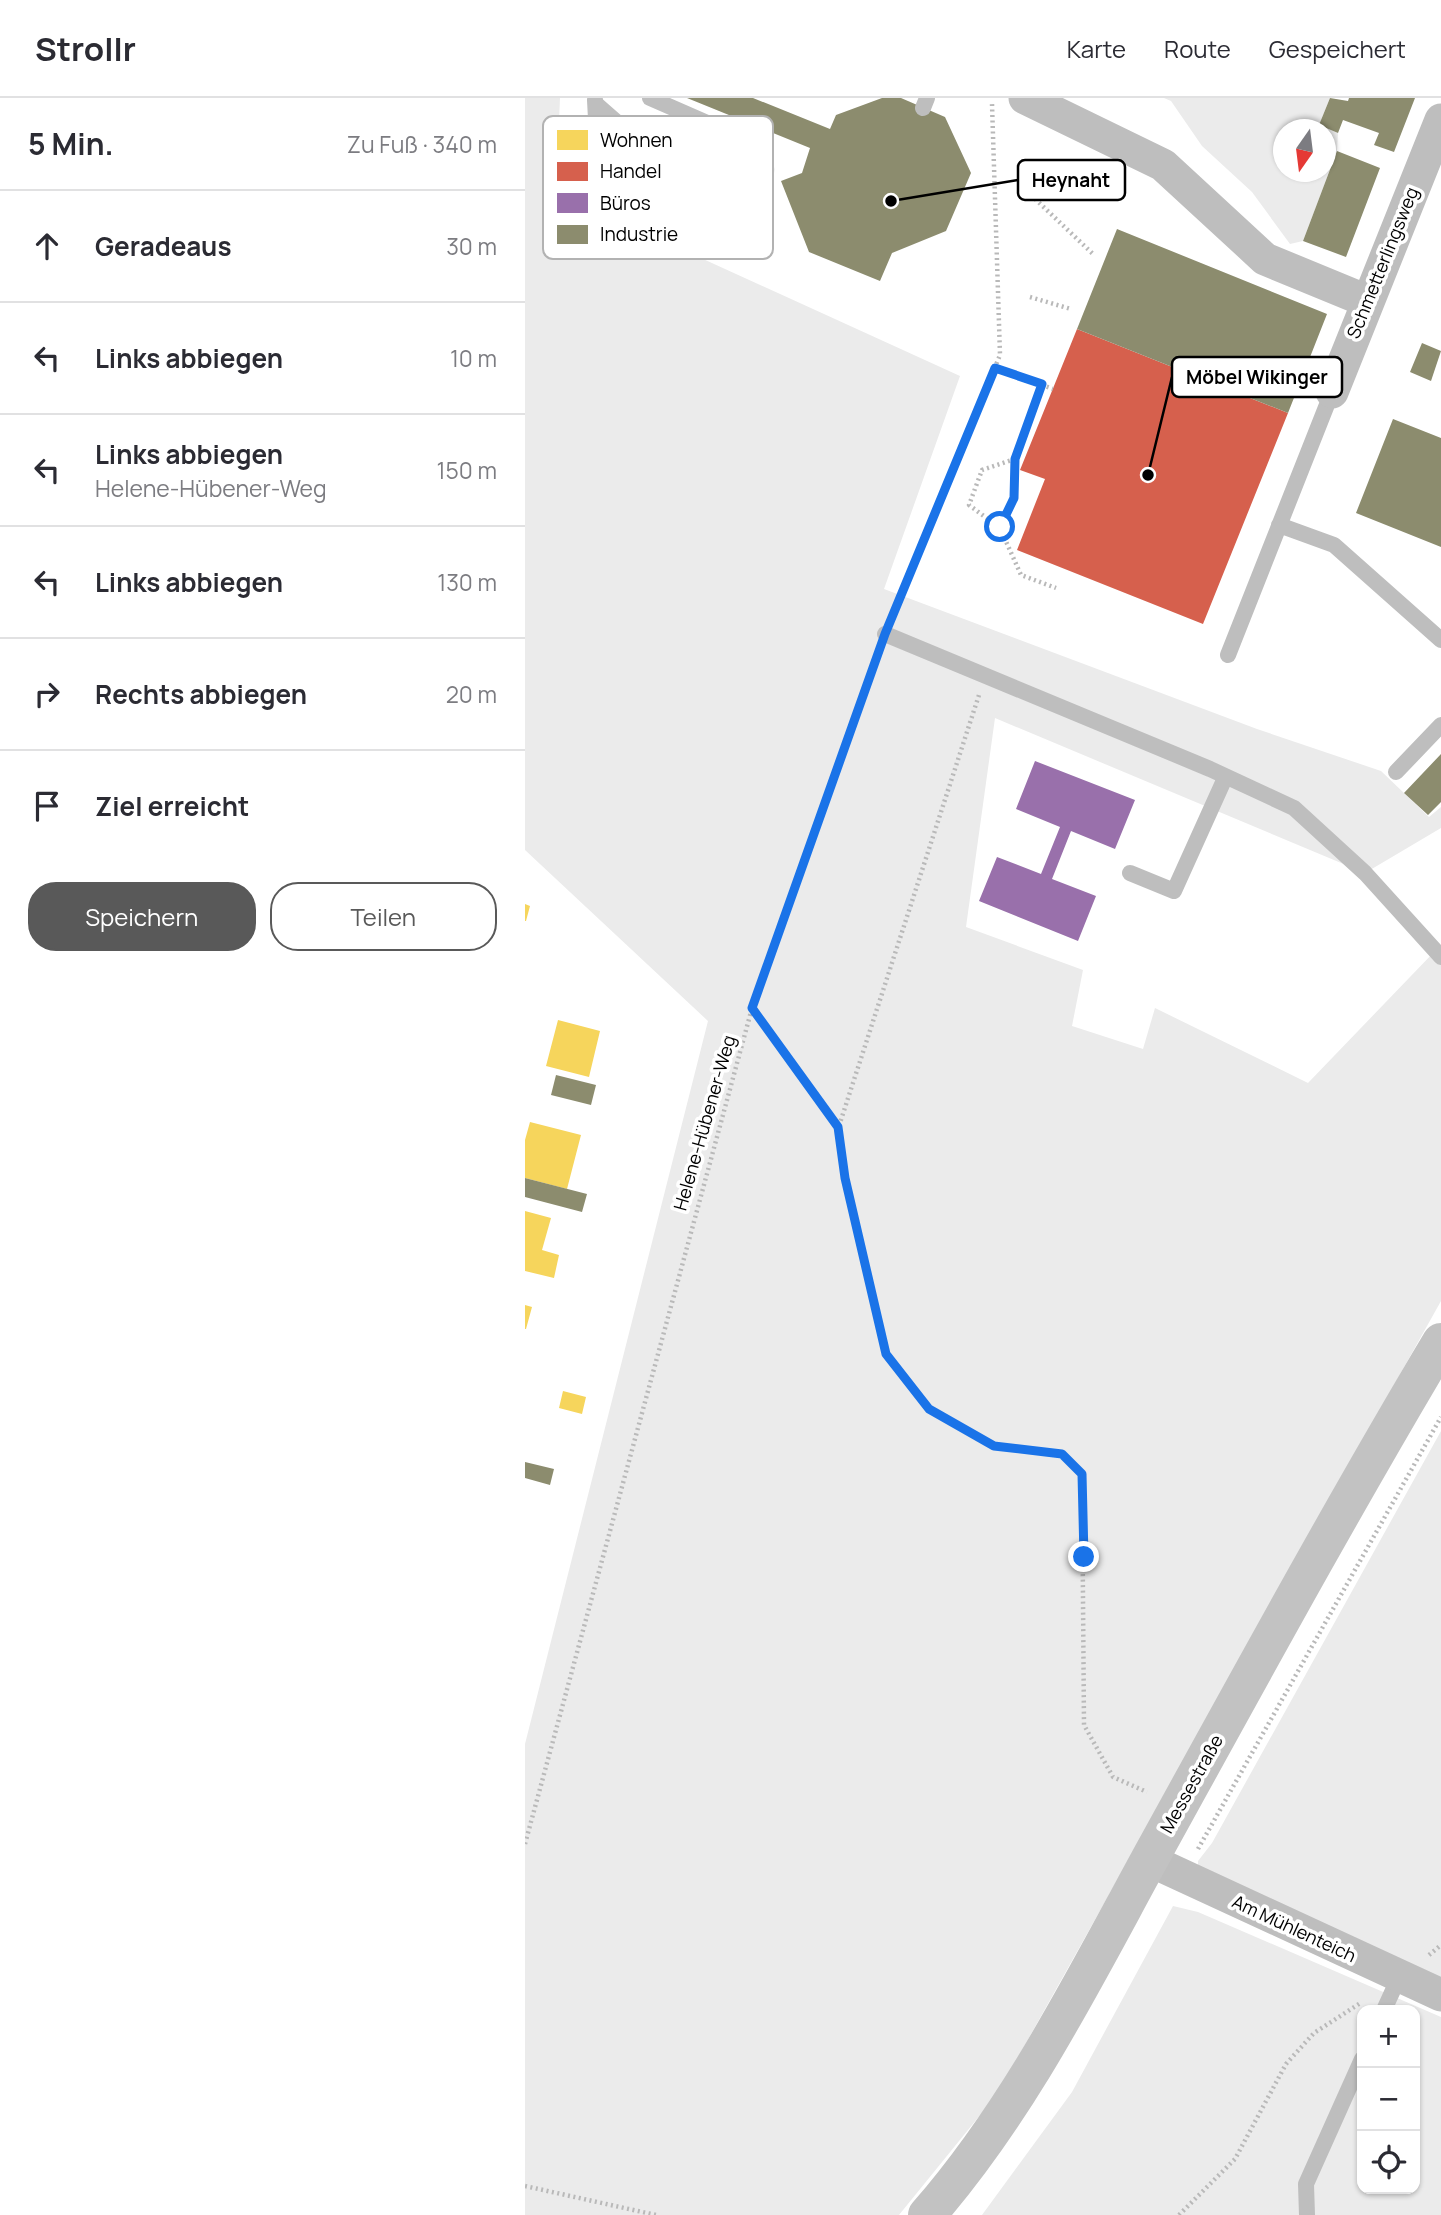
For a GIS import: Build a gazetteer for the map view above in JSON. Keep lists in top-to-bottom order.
{
  "streets": {
    "main road": ["Messestraße"],
    "street": ["Schmetterlingsweg", "Am Mühlenteich"],
    "path": ["Helene-Hübener-Weg"]
  },
  "crossings": [
    ["Messestraße", "Am Mühlenteich"]
  ],
  "places": ["Heynaht", "Möbel Wikinger"],
  "legend": [
    "Wohnen",
    "Handel",
    "Büros",
    "Industrie"
  ],
  "north": "bottom",
  "page": {
    "header": "Strollr",
    "nav": ["Karte", "Route", "Gespeichert"],
    "heading": ["5 Min.", "Zu Fuß · 340 m"],
    "list": [
      ["Geradeaus", "30 m"],
      ["Links abbiegen", "10 m"],
      ["Links abbiegen", "Helene-Hübener-Weg", "150 m"],
      ["Links abbiegen", "130 m"],
      ["Rechts abbiegen", "20 m"],
      "Ziel erreicht"
    ],
    "buttons": ["Speichern", "Teilen"],
    "map_buttons": ["+", "−"]
  }
}
